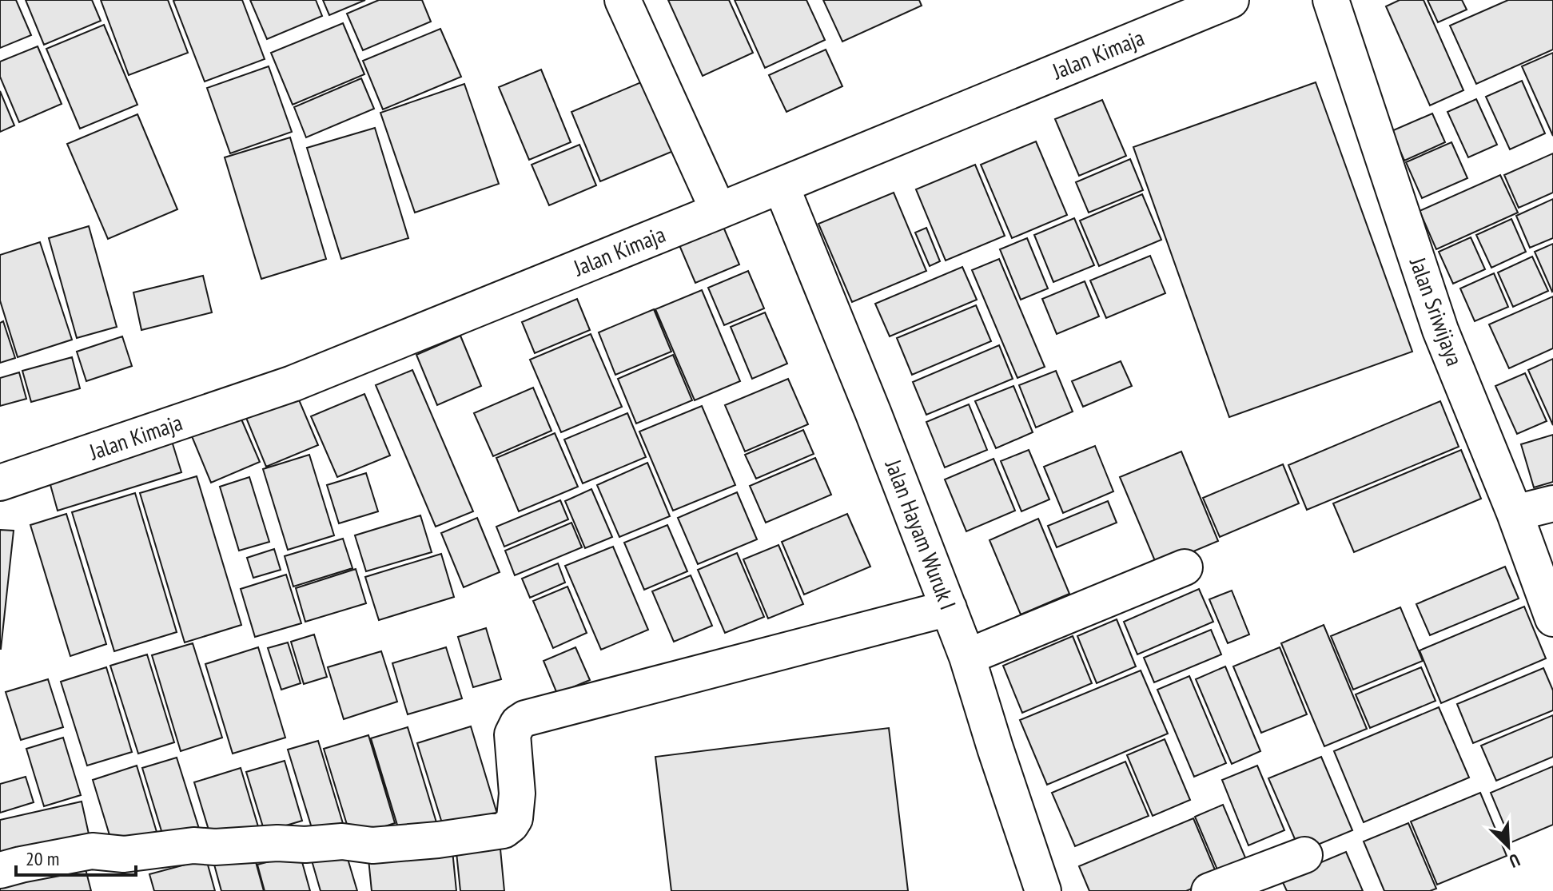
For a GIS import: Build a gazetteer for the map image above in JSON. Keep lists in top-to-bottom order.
{
  "streets": {
    "street": ["Jalan Kimaja", "Jalan Sriwijaya", "Jalan Hayam Wuruk I"]
  },
  "crossings": [
    ["Jalan Kimaja", "Jalan Hayam Wuruk I"]
  ],
  "scale_bar": "20 m",
  "north": "bottom right"
}
